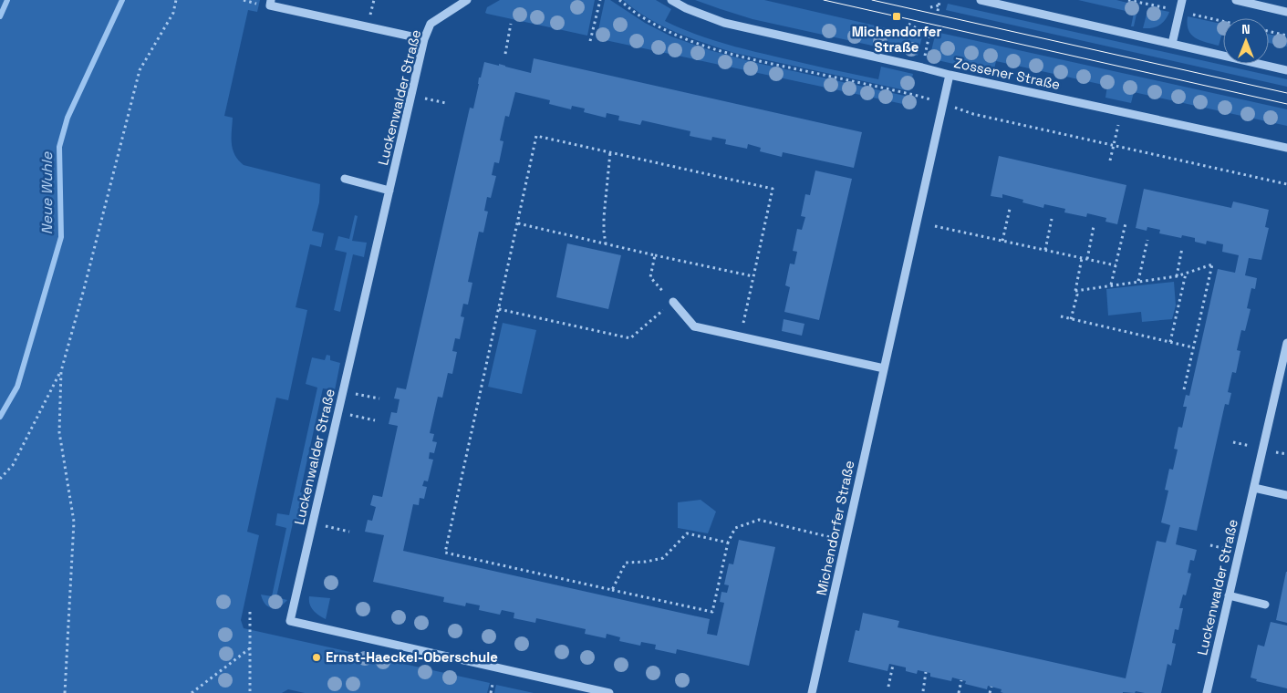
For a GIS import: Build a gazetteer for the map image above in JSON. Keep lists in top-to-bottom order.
{
  "streets": {
    "street": ["Zossener Straße", "Luckenwalder Straße", "Michendorfer Straße"]
  },
  "crossings": [
    ["Zossener Straße", "Michendorfer Straße"]
  ],
  "water": ["Neue Wuhle"],
  "places": {
    "transit": ["Michendorfer Straße"],
    "other": ["Ernst-Haeckel-Oberschule"]
  },
  "north": "top"
}
